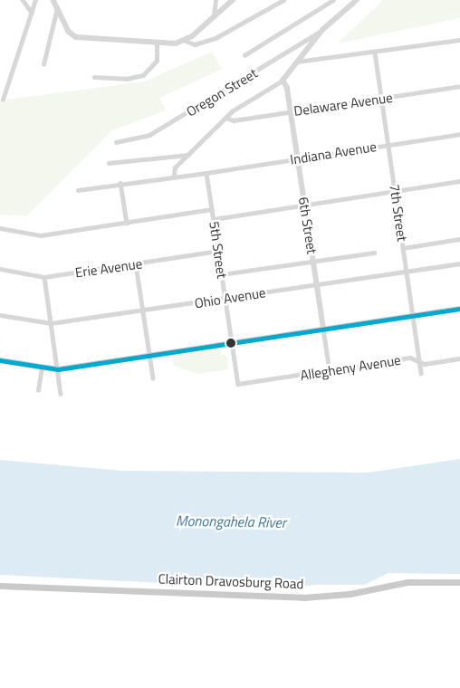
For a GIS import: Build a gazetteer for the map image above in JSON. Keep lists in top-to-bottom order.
{
  "streets": {
    "main road": ["Clairton Dravosburg Road"],
    "street": [
      "Oregon Street",
      "Delaware Avenue",
      "Indiana Avenue",
      "7th Street",
      "6th Street",
      "5th Street",
      "Erie Avenue",
      "Ohio Avenue",
      "Allegheny Avenue"
    ]
  },
  "crossings": [
    ["Delaware Avenue", "7th Street"],
    ["Delaware Avenue", "6th Street"],
    ["Indiana Avenue", "7th Street"],
    ["Indiana Avenue", "6th Street"],
    ["Indiana Avenue", "5th Street"],
    ["7th Street", "Ohio Avenue"],
    ["7th Street", "Allegheny Avenue"],
    ["6th Street", "Ohio Avenue"],
    ["6th Street", "Allegheny Avenue"],
    ["5th Street", "Erie Avenue"],
    ["5th Street", "Ohio Avenue"],
    ["5th Street", "Allegheny Avenue"]
  ],
  "water": ["Monongahela River"]
}
